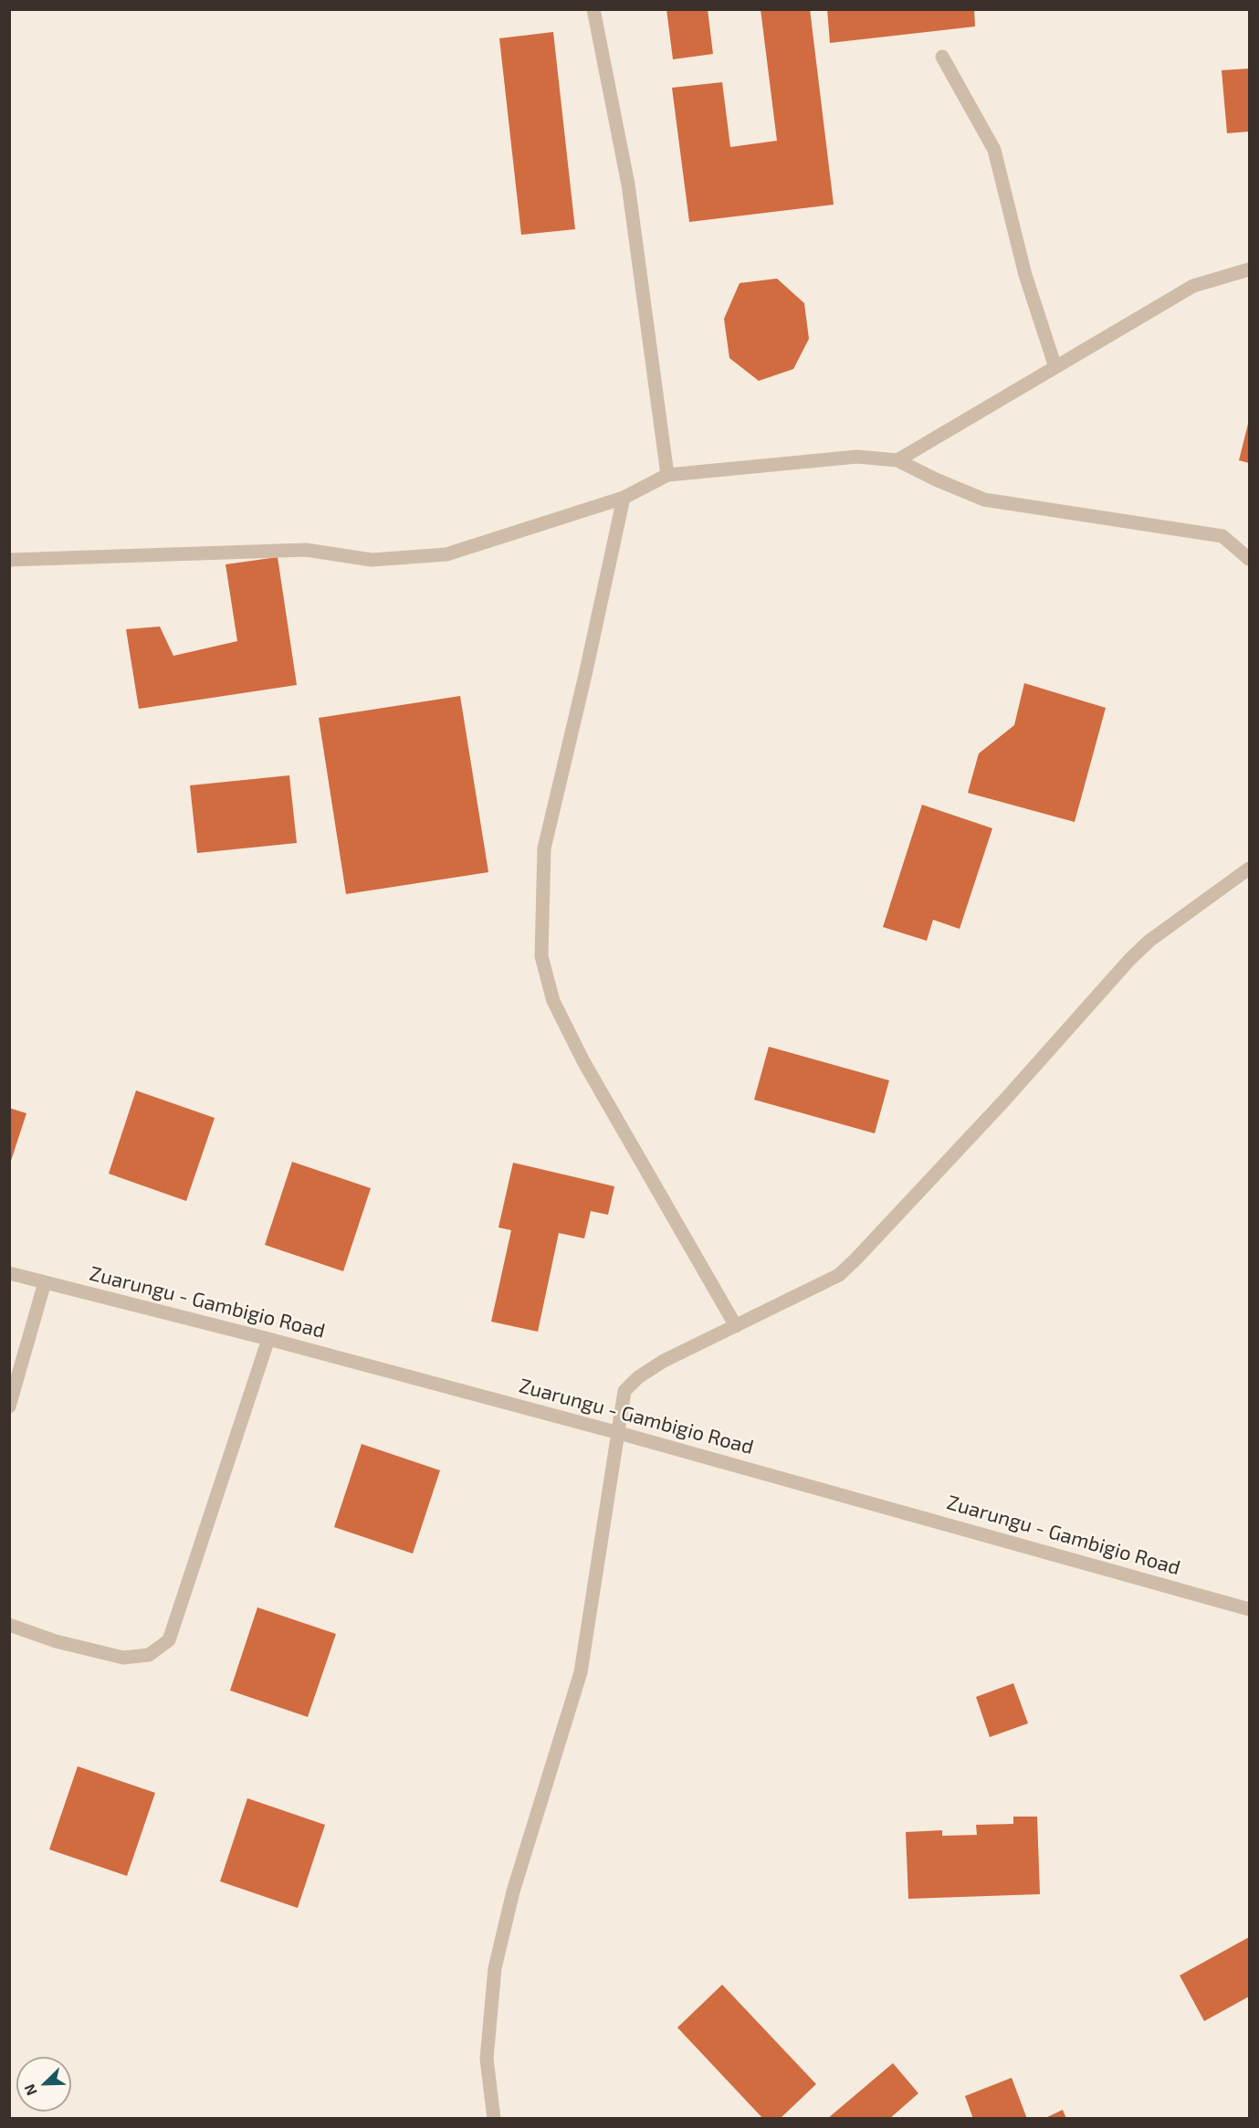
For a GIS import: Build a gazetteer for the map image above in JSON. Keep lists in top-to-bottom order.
{
  "streets": {
    "street": ["Zuarungu - Gambigio Road"]
  },
  "north": "bottom left"
}
